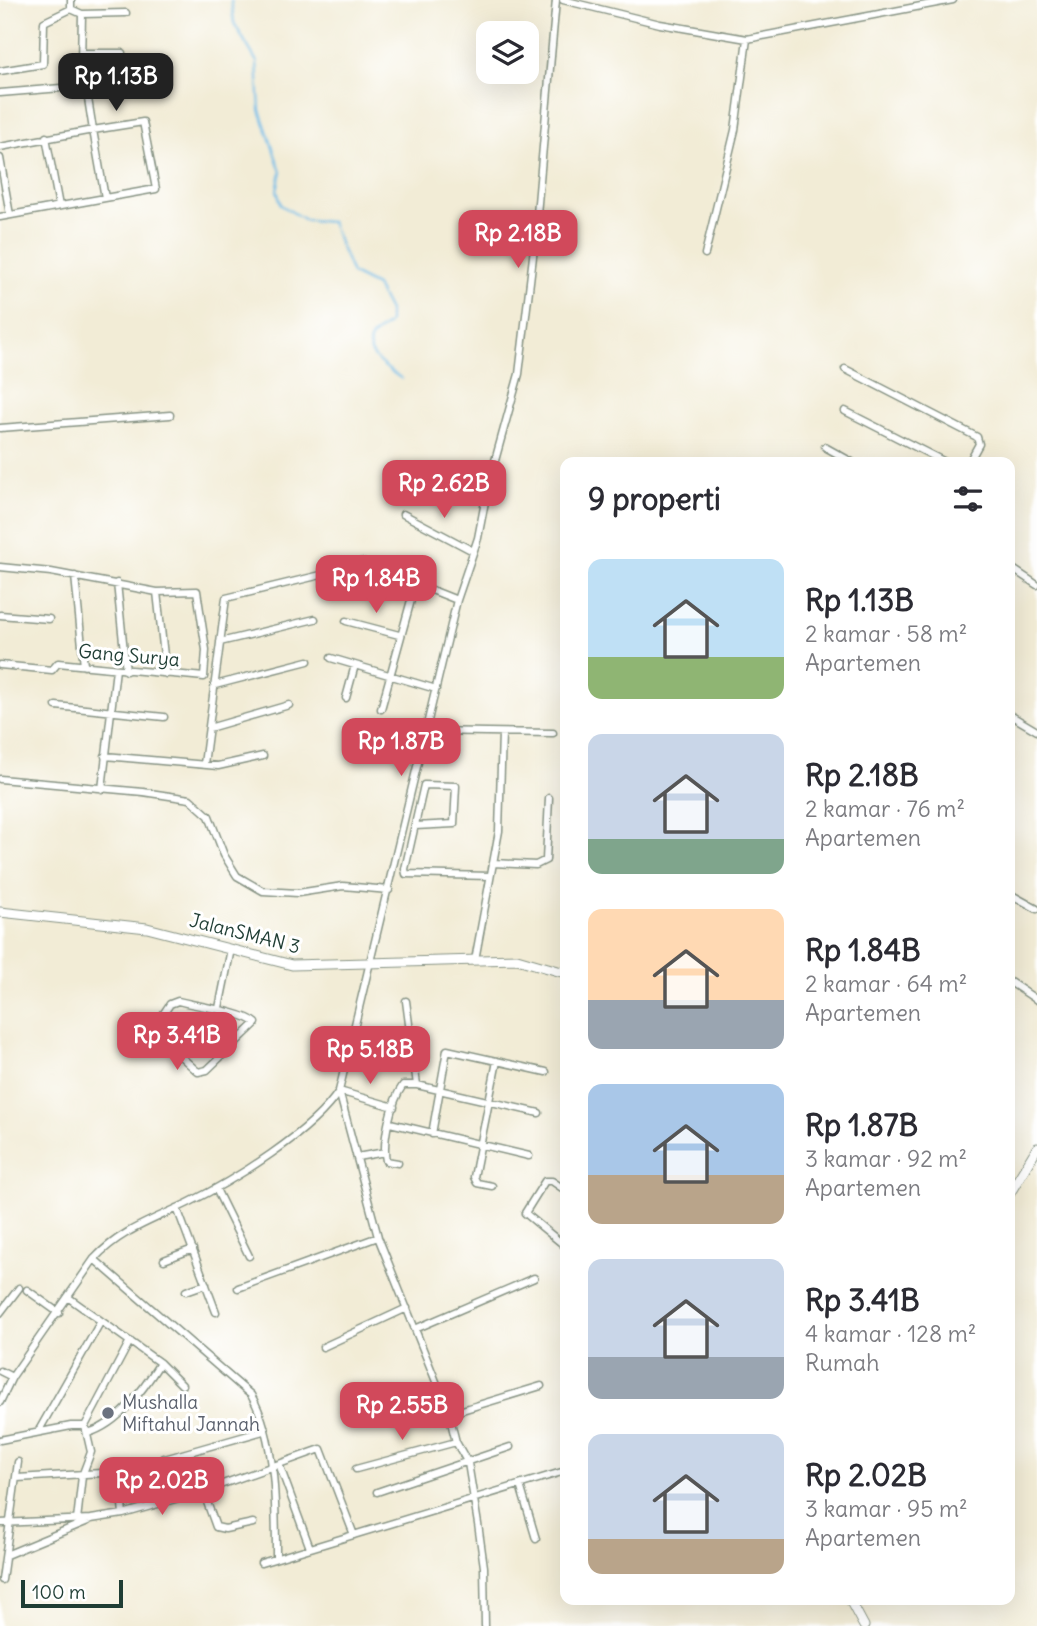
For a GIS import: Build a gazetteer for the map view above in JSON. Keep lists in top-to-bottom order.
{
  "streets": {
    "street": ["Gang Surya", "JalanSMAN 3"]
  },
  "places": ["Mushalla Miftahul Jannah"],
  "scale_bar": "100 m",
  "page": {
    "price": [
      "Rp 1.13B",
      "Rp 2.18B",
      "Rp 2.62B",
      "Rp 1.84B",
      "Rp 1.87B",
      "Rp 3.41B",
      "Rp 5.18B",
      "Rp 2.55B",
      "Rp 2.02B"
    ],
    "heading": "9 properti",
    "list": [
      {
        "name": "Rp 1.13B",
        "note": "2 kamar · 58 m² · Apartemen"
      },
      {
        "name": "Rp 2.18B",
        "note": "2 kamar · 76 m² · Apartemen"
      },
      {
        "name": "Rp 1.84B",
        "note": "2 kamar · 64 m² · Apartemen"
      },
      {
        "name": "Rp 1.87B",
        "note": "3 kamar · 92 m² · Apartemen"
      },
      {
        "name": "Rp 3.41B",
        "note": "4 kamar · 128 m² · Rumah"
      },
      {
        "name": "Rp 2.02B",
        "note": "3 kamar · 95 m² · Apartemen"
      }
    ],
    "scale": "100 m"
  }
}
